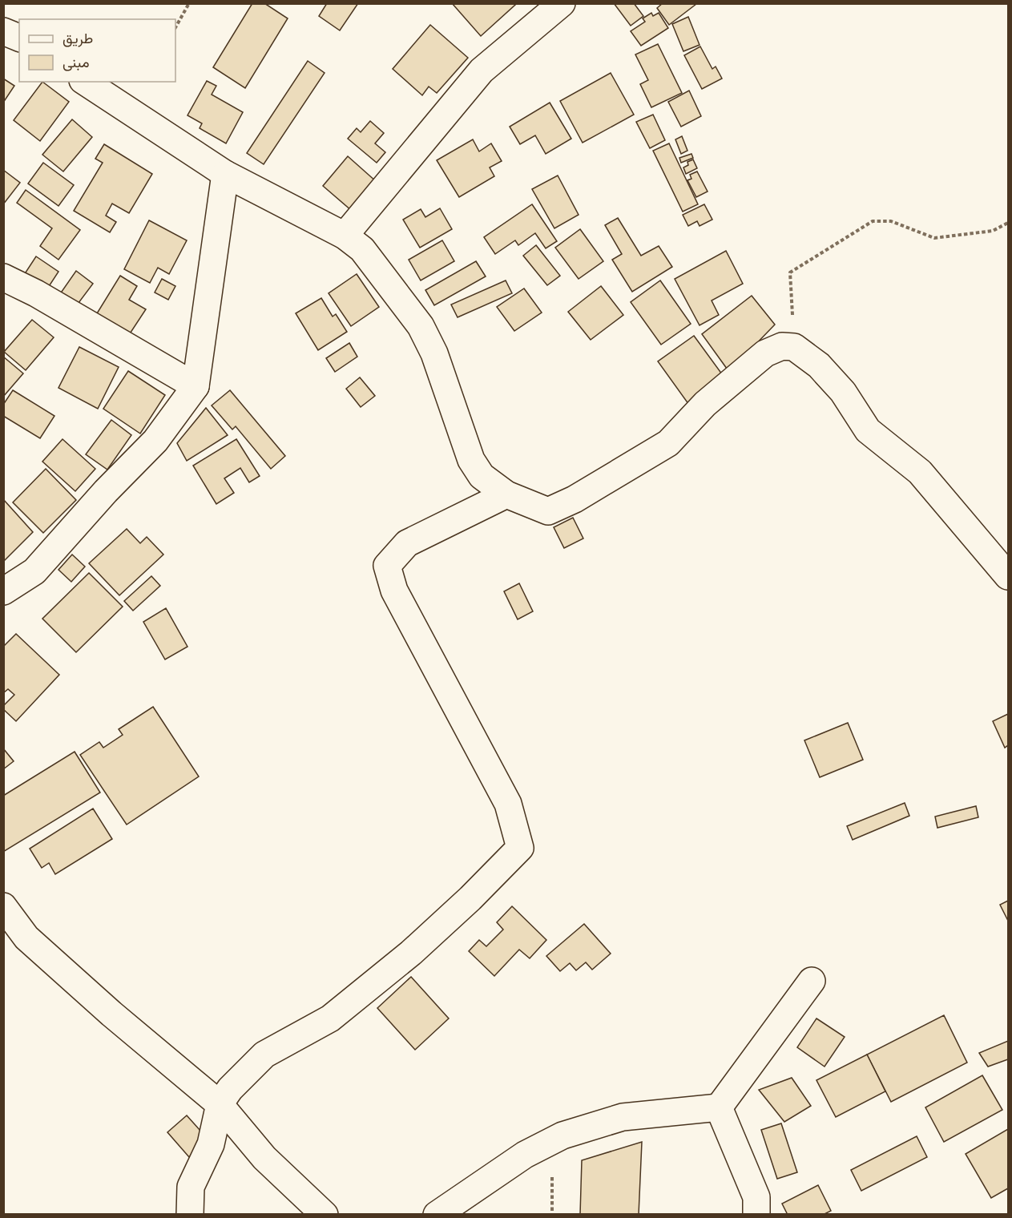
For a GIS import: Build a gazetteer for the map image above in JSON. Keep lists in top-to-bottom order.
{
  "legend": ["طريق", "مبنى"]
}
